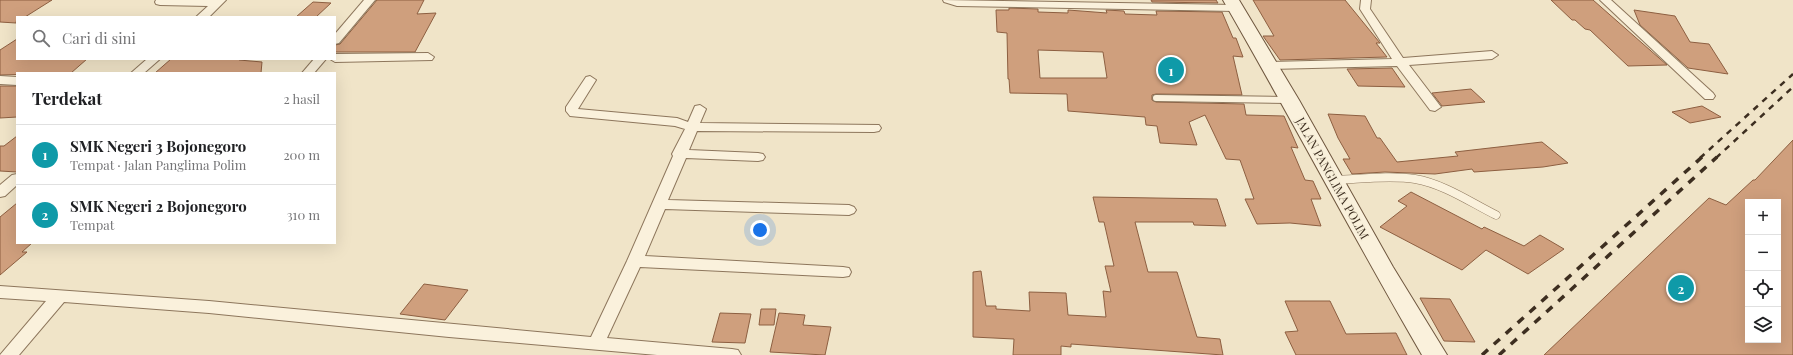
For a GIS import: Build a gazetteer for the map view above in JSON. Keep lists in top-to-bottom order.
{
  "streets": {
    "main road": ["JALAN PANGLIMA POLIM"]
  },
  "page": {
    "search": "Cari di sini",
    "pins": ["1", "2"],
    "heading": ["Terdekat", "2 hasil"],
    "list": [
      {
        "mark": "1",
        "name": "SMK Negeri 3 Bojonegoro",
        "note": "Tempat · Jalan Panglima Polim",
        "value": "200 m"
      },
      {
        "mark": "2",
        "name": "SMK Negeri 2 Bojonegoro",
        "note": "Tempat",
        "value": "310 m"
      }
    ],
    "map_buttons": ["+", "−"]
  }
}
